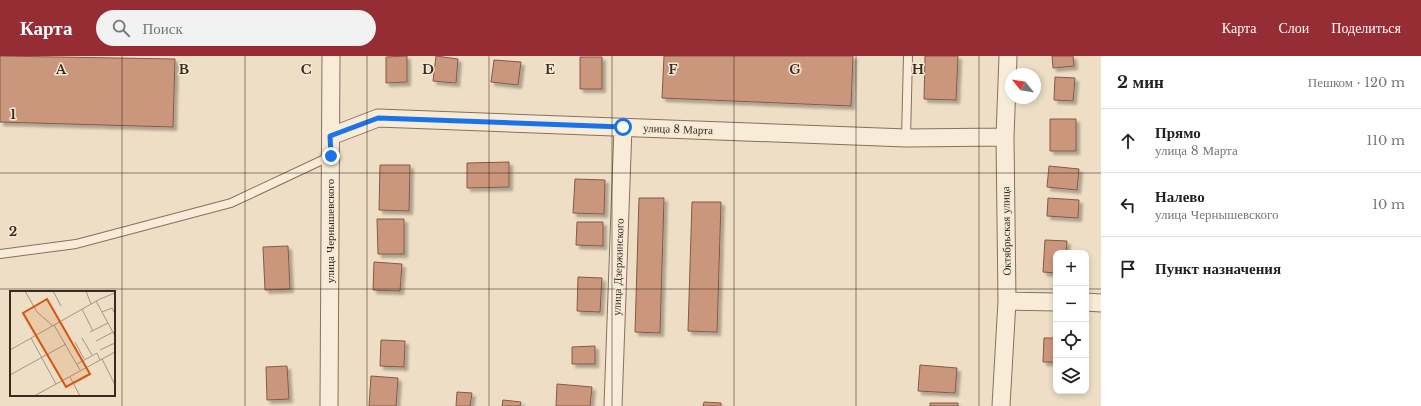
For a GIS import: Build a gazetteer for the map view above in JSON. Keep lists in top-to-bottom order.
{
  "streets": {
    "street": [
      "улица 8 Марта",
      "улица Чернышевского",
      "Октябрьская улица",
      "улица Дзержинского"
    ]
  },
  "crossings": [
    ["улица 8 Марта", "улица Чернышевского"],
    ["улица 8 Марта", "Октябрьская улица"],
    ["улица 8 Марта", "улица Дзержинского"]
  ],
  "north": "top left",
  "page": {
    "header": "Карта",
    "search": "Поиск",
    "nav": ["Карта", "Слои", "Поделиться"],
    "heading": ["2 мин", "Пешком · 120 m"],
    "list": [
      ["Прямо", "улица 8 Марта", "110 m"],
      ["Налево", "улица Чернышевского", "10 m"],
      "Пункт назначения"
    ],
    "map_buttons": ["+", "−"]
  },
  "grid": {
    "columns": [
      "A",
      "B",
      "C",
      "D",
      "E",
      "F",
      "G",
      "H"
    ],
    "rows": ["1", "2"]
  }
}
